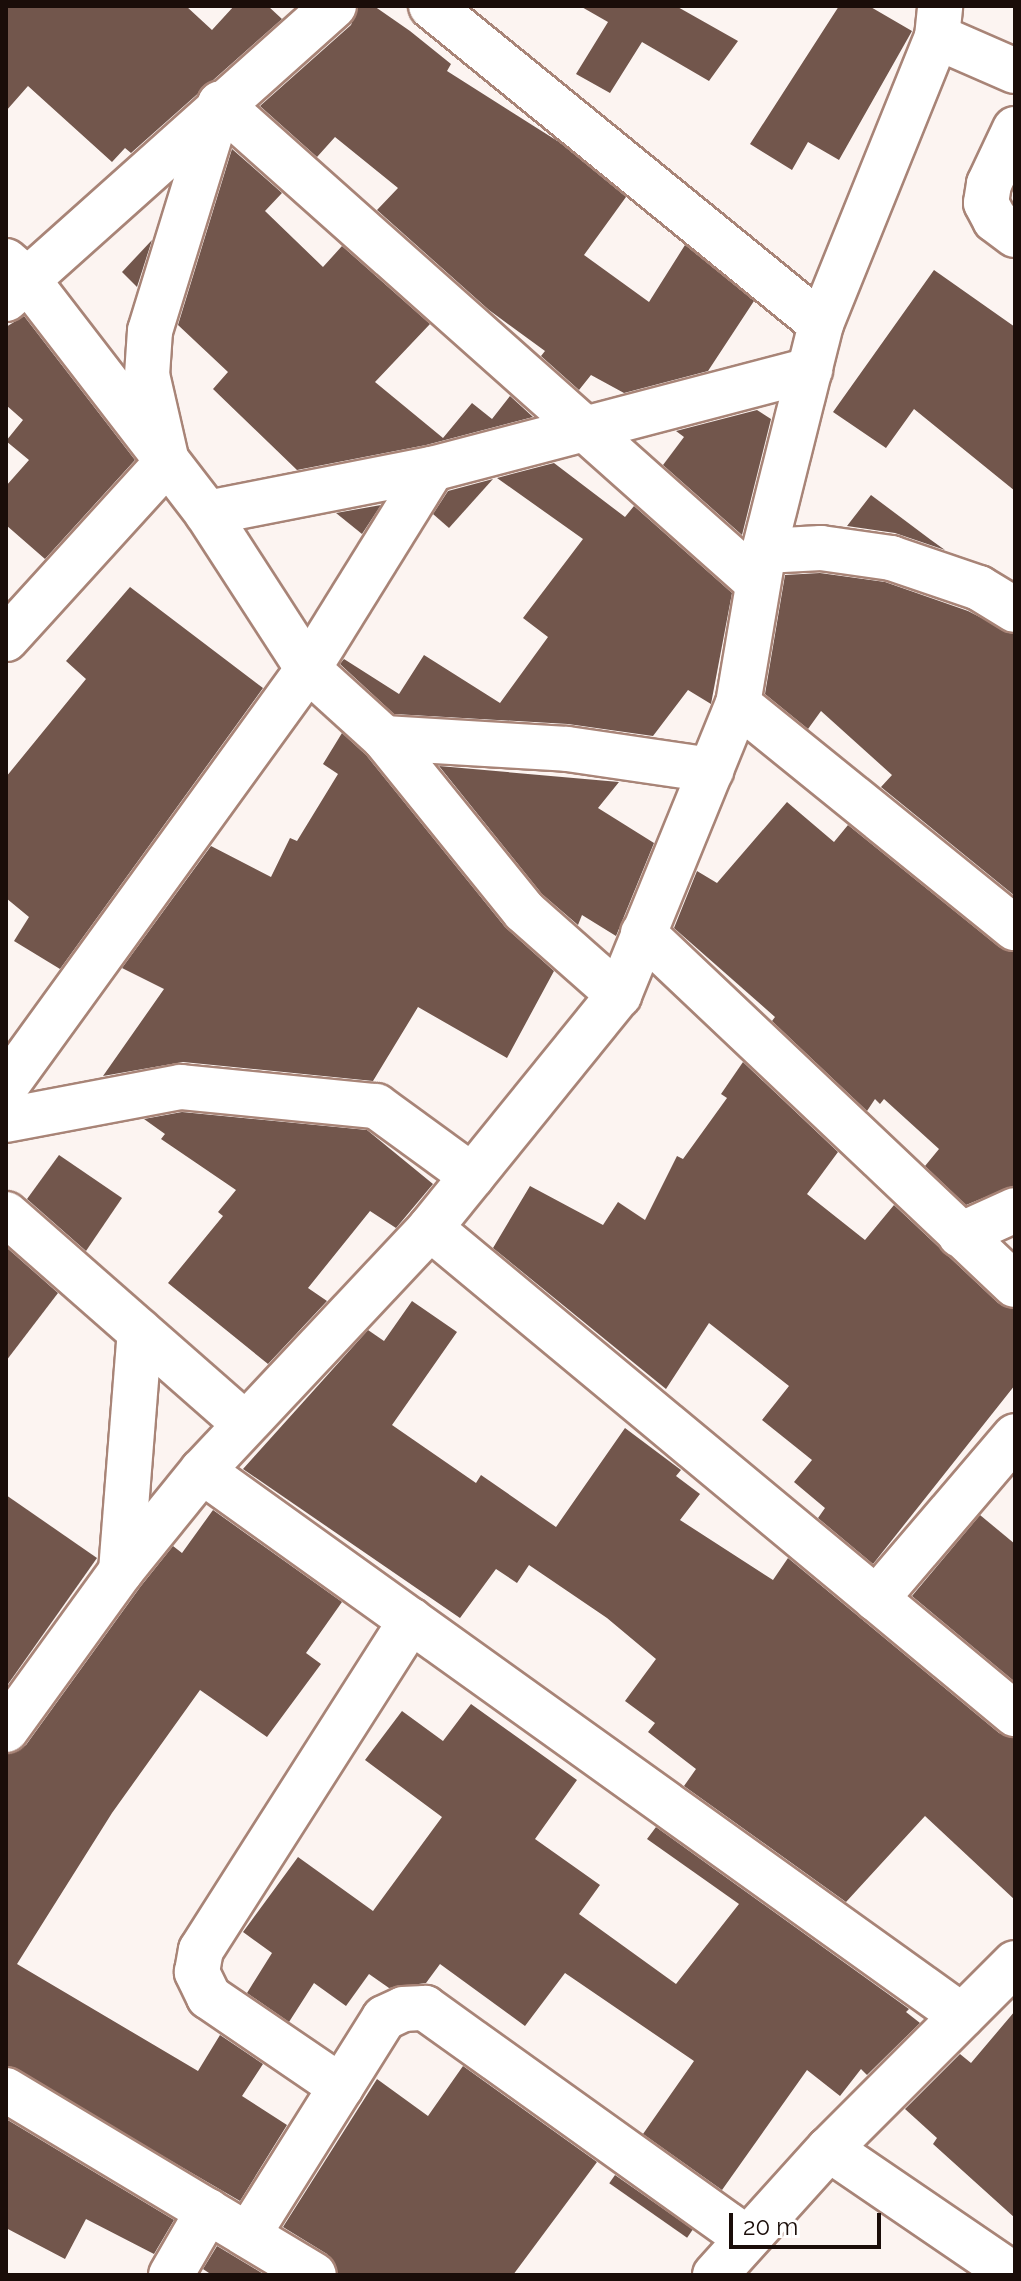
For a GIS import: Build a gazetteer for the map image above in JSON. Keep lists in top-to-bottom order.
{
  "scale_bar": "20 m"
}
